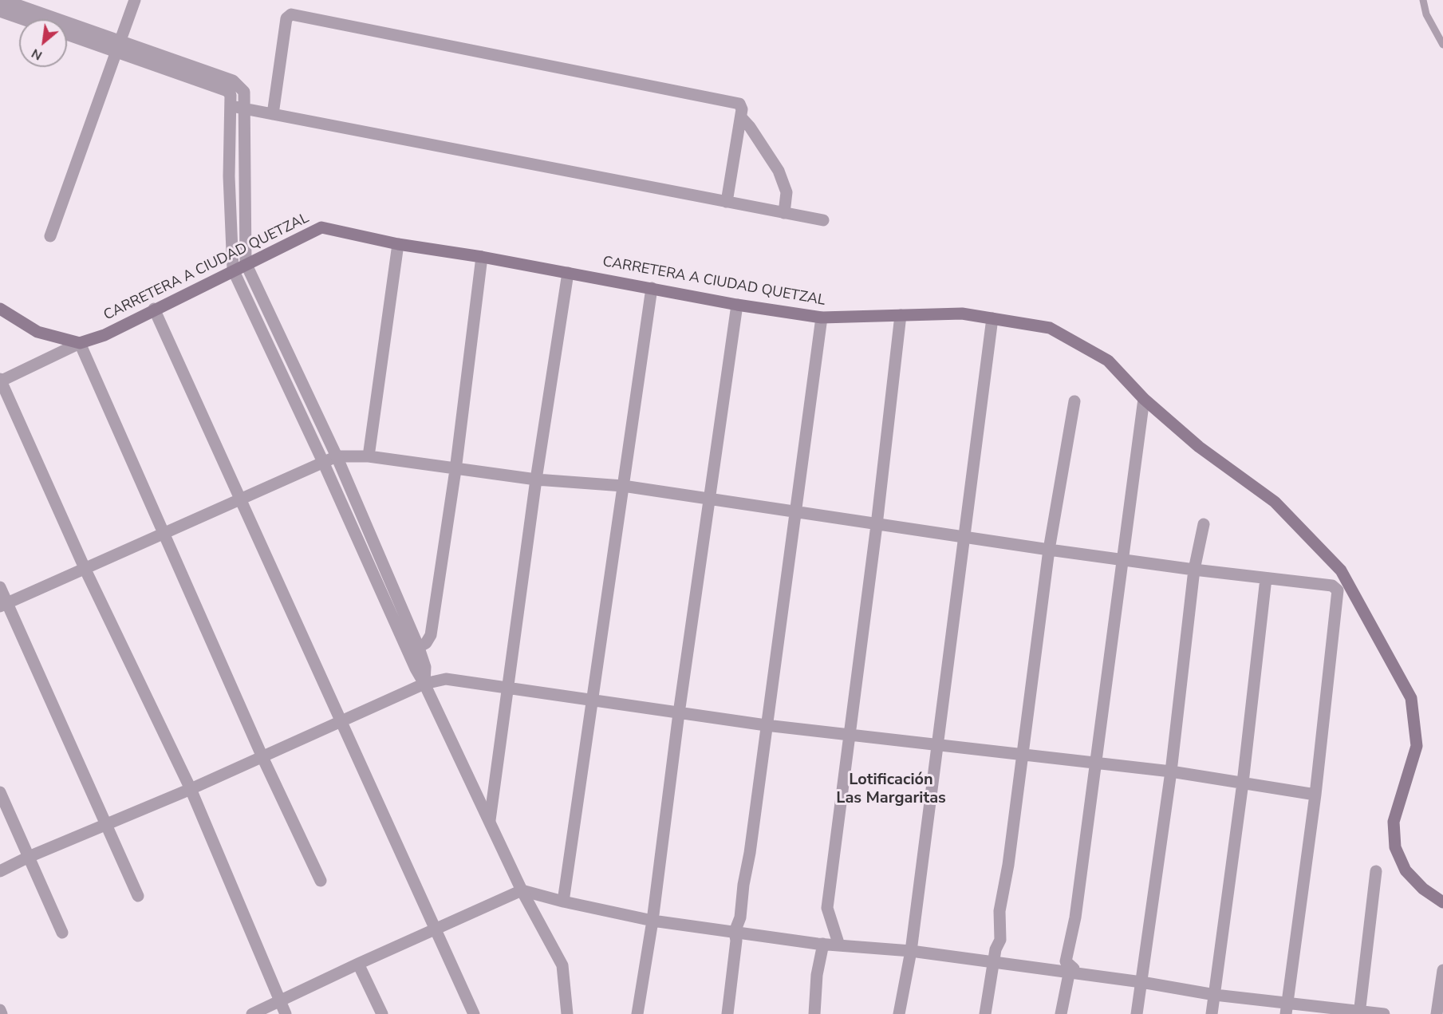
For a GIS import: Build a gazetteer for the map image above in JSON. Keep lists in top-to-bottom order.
{
  "streets": {
    "main road": ["CARRETERA A CIUDAD QUETZAL"]
  },
  "districts": ["Lotificación Las Margaritas"],
  "north": "bottom left"
}
